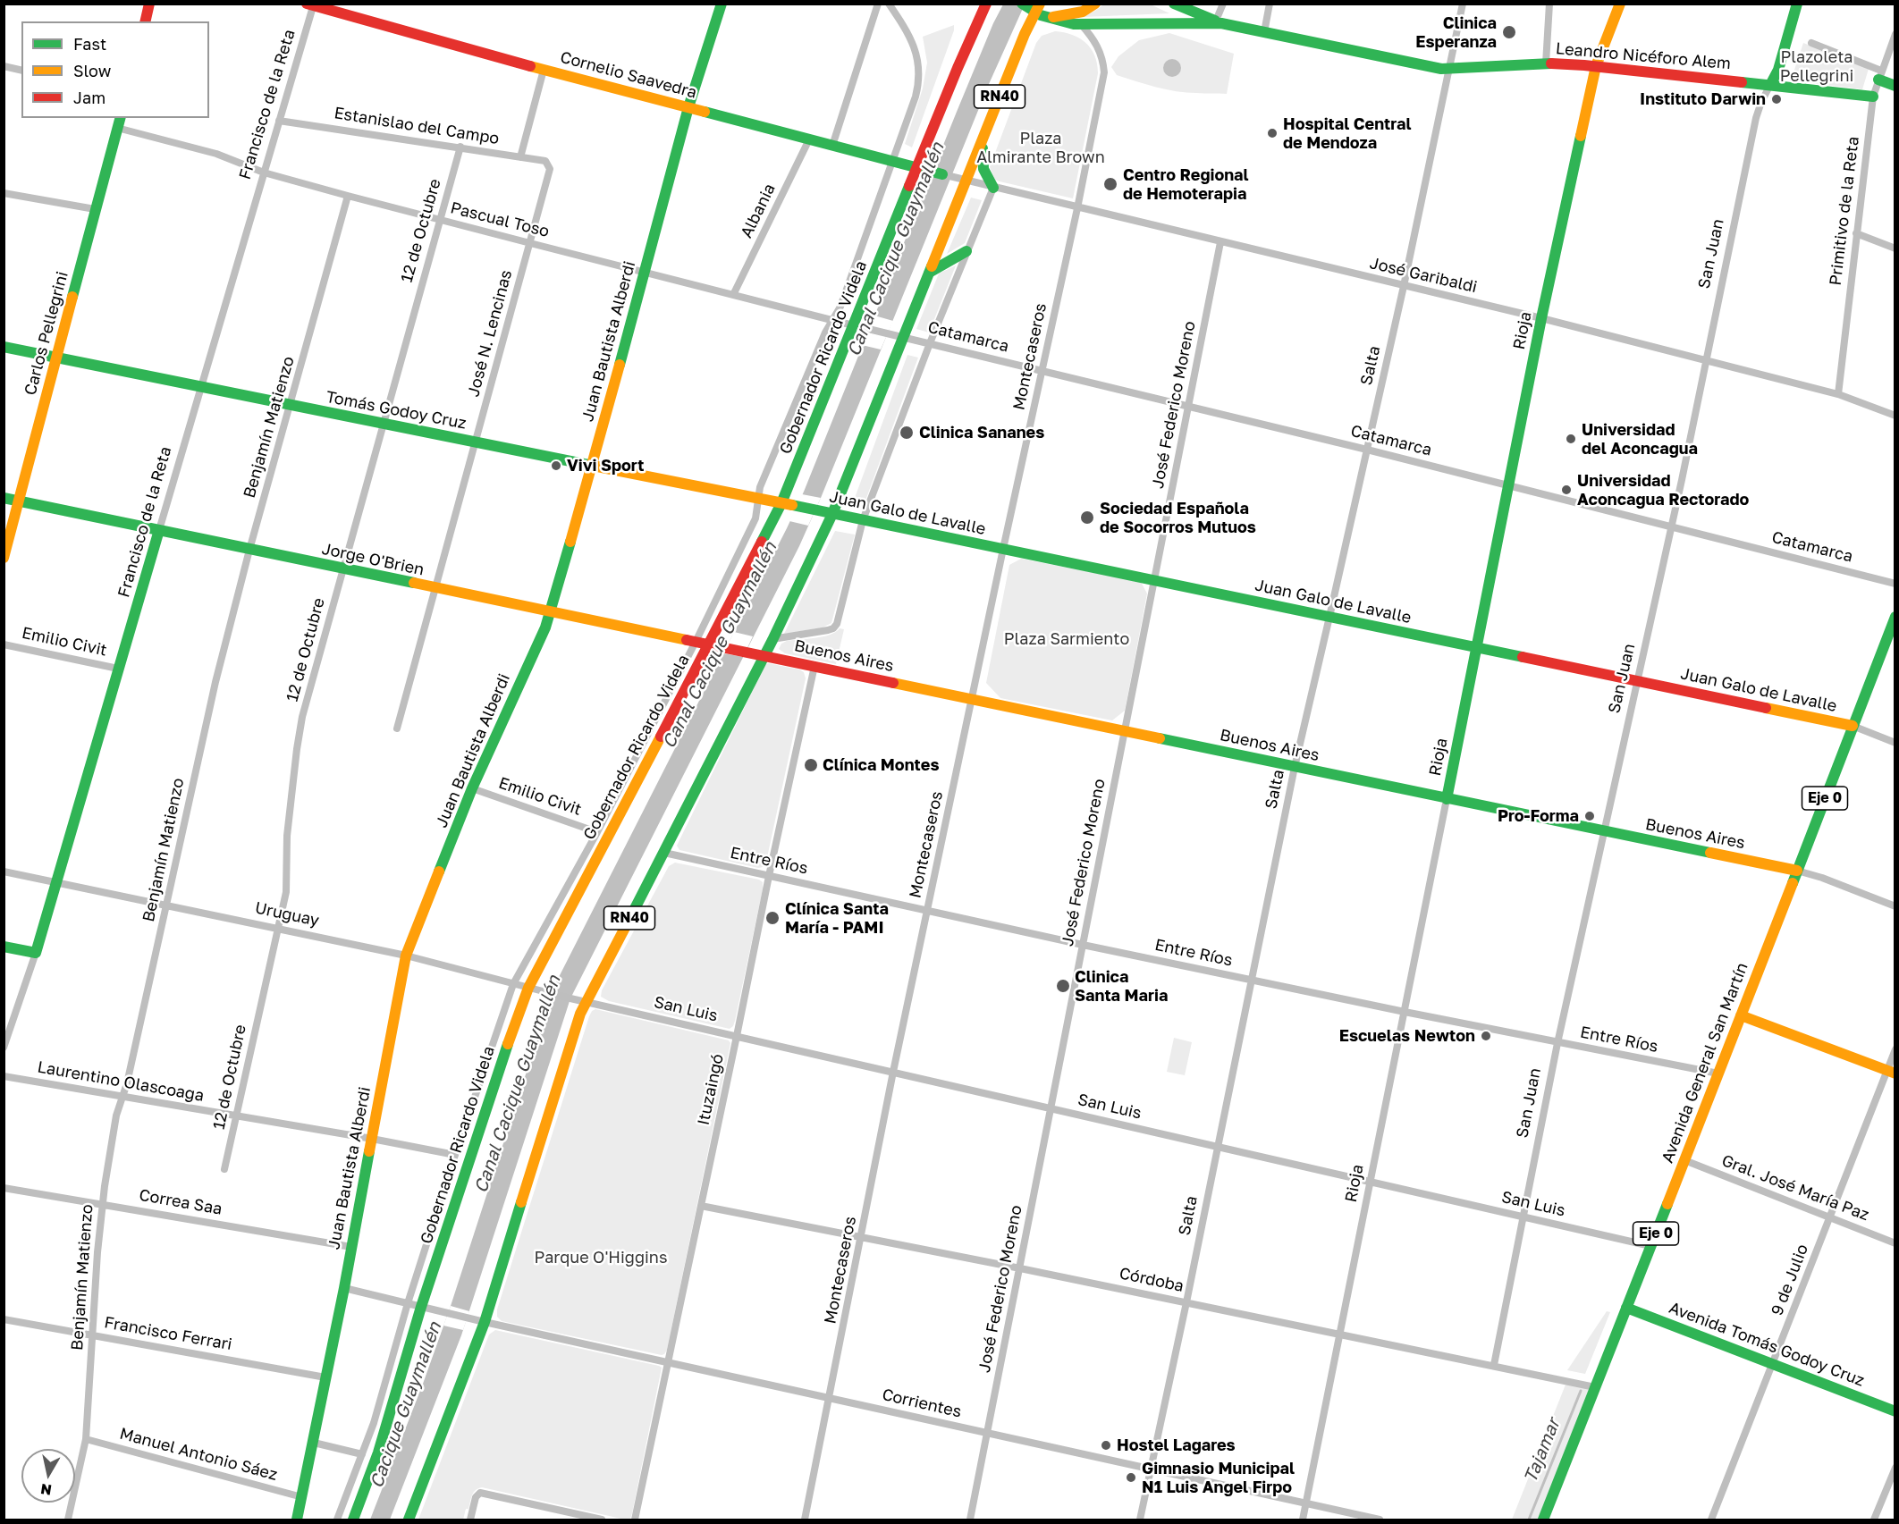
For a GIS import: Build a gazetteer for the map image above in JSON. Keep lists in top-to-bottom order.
{
  "streets": {
    "main road": [
      "Leandro Nicéforo Alem",
      "Cornelio Saavedra",
      "RN40",
      "Francisco de la Reta",
      "San Juan",
      "Rioja",
      "Carlos Pellegrini",
      "Juan Bautista Alberdi",
      "Gobernador Ricardo Videla",
      "Tomás Godoy Cruz",
      "Juan Galo de Lavalle",
      "Jorge O'Brien",
      "Buenos Aires",
      "Eje 0",
      "Avenida General San Martín",
      "Avenida Tomás Godoy Cruz"
    ],
    "street": [
      "Estanislao del Campo",
      "Albania",
      "Primitivo de la Reta",
      "Pascual Toso",
      "12 de Octubre",
      "José Garibaldi",
      "José N. Lencinas",
      "Catamarca",
      "Montecaseros",
      "Salta",
      "José Federico Moreno",
      "Benjamín Matienzo",
      "Emilio Civit",
      "Entre Ríos",
      "Uruguay",
      "San Luis",
      "Laurentino Olascoaga",
      "Ituzaingó",
      "Gral. José María Paz",
      "Correa Saa",
      "Córdoba",
      "9 de Julio",
      "Francisco Ferrari",
      "Corrientes",
      "Manuel Antonio Sáez"
    ]
  },
  "crossings": [
    ["Leandro Nicéforo Alem", "RN40"],
    ["Leandro Nicéforo Alem", "Primitivo de la Reta"],
    ["Leandro Nicéforo Alem", "San Juan"],
    ["Leandro Nicéforo Alem", "Rioja"],
    ["Leandro Nicéforo Alem", "Montecaseros"],
    ["Leandro Nicéforo Alem", "Salta"],
    ["Cornelio Saavedra", "Francisco de la Reta"],
    ["Cornelio Saavedra", "Albania"],
    ["Cornelio Saavedra", "José Garibaldi"],
    ["Cornelio Saavedra", "Juan Bautista Alberdi"],
    ["Cornelio Saavedra", "Gobernador Ricardo Videla"],
    ["RN40", "José Garibaldi"],
    ["RN40", "Catamarca"],
    ["RN40", "Juan Galo de Lavalle"],
    ["RN40", "Buenos Aires"],
    ["RN40", "Entre Ríos"],
    ["RN40", "San Luis"],
    ["RN40", "Corrientes"],
    ["Francisco de la Reta", "Estanislao del Campo"],
    ["Francisco de la Reta", "Pascual Toso"],
    ["Francisco de la Reta", "Tomás Godoy Cruz"],
    ["Francisco de la Reta", "Jorge O'Brien"],
    ["Francisco de la Reta", "Emilio Civit"],
    ["Francisco de la Reta", "Uruguay"],
    ["Estanislao del Campo", "12 de Octubre"],
    ["Estanislao del Campo", "José N. Lencinas"],
    ["Albania", "Pascual Toso"],
    ["Primitivo de la Reta", "José Garibaldi"],
    ["Pascual Toso", "12 de Octubre"],
    ["Pascual Toso", "Carlos Pellegrini"],
    ["Pascual Toso", "José N. Lencinas"],
    ["Pascual Toso", "Catamarca"],
    ["Pascual Toso", "Juan Bautista Alberdi"],
    ["Pascual Toso", "Gobernador Ricardo Videla"],
    ["Pascual Toso", "Benjamín Matienzo"],
    ["12 de Octubre", "Tomás Godoy Cruz"],
    ["12 de Octubre", "Jorge O'Brien"],
    ["12 de Octubre", "Uruguay"],
    ["12 de Octubre", "Laurentino Olascoaga"],
    ["San Juan", "José Garibaldi"],
    ["San Juan", "Catamarca"],
    ["San Juan", "Juan Galo de Lavalle"],
    ["San Juan", "Buenos Aires"],
    ["San Juan", "Entre Ríos"],
    ["San Juan", "San Luis"],
    ["San Juan", "Córdoba"],
    ["José Garibaldi", "Rioja"],
    ["José Garibaldi", "Montecaseros"],
    ["José Garibaldi", "Salta"],
    ["José Garibaldi", "José Federico Moreno"],
    ["Rioja", "Catamarca"],
    ["Rioja", "Juan Galo de Lavalle"],
    ["Rioja", "Buenos Aires"],
    ["Rioja", "Entre Ríos"],
    ["Rioja", "San Luis"],
    ["Rioja", "Córdoba"],
    ["Rioja", "Corrientes"],
    ["Carlos Pellegrini", "Tomás Godoy Cruz"],
    ["Carlos Pellegrini", "Jorge O'Brien"],
    ["José N. Lencinas", "Tomás Godoy Cruz"],
    ["José N. Lencinas", "Jorge O'Brien"],
    ["Catamarca", "Montecaseros"],
    ["Catamarca", "Salta"],
    ["Catamarca", "José Federico Moreno"],
    ["Juan Bautista Alberdi", "Tomás Godoy Cruz"],
    ["Juan Bautista Alberdi", "Jorge O'Brien"],
    ["Juan Bautista Alberdi", "Emilio Civit"],
    ["Juan Bautista Alberdi", "Uruguay"],
    ["Juan Bautista Alberdi", "Laurentino Olascoaga"],
    ["Juan Bautista Alberdi", "Correa Saa"],
    ["Juan Bautista Alberdi", "Francisco Ferrari"],
    ["Juan Bautista Alberdi", "Manuel Antonio Sáez"],
    ["Montecaseros", "Juan Galo de Lavalle"],
    ["Montecaseros", "Buenos Aires"],
    ["Montecaseros", "Entre Ríos"],
    ["Montecaseros", "San Luis"],
    ["Montecaseros", "Córdoba"],
    ["Montecaseros", "Corrientes"],
    ["Gobernador Ricardo Videla", "Tomás Godoy Cruz"],
    ["Gobernador Ricardo Videla", "Juan Galo de Lavalle"],
    ["Gobernador Ricardo Videla", "Jorge O'Brien"],
    ["Gobernador Ricardo Videla", "Uruguay"],
    ["Gobernador Ricardo Videla", "Corrientes"],
    ["Salta", "Juan Galo de Lavalle"],
    ["Salta", "Buenos Aires"],
    ["Salta", "Entre Ríos"],
    ["Salta", "San Luis"],
    ["Salta", "Córdoba"],
    ["Salta", "Corrientes"],
    ["José Federico Moreno", "Juan Galo de Lavalle"],
    ["José Federico Moreno", "Buenos Aires"],
    ["José Federico Moreno", "Entre Ríos"],
    ["José Federico Moreno", "San Luis"],
    ["José Federico Moreno", "Córdoba"],
    ["José Federico Moreno", "Corrientes"],
    ["Tomás Godoy Cruz", "Benjamín Matienzo"],
    ["Tomás Godoy Cruz", "Juan Galo de Lavalle"],
    ["Benjamín Matienzo", "Jorge O'Brien"],
    ["Benjamín Matienzo", "Uruguay"],
    ["Benjamín Matienzo", "Laurentino Olascoaga"],
    ["Benjamín Matienzo", "Correa Saa"],
    ["Benjamín Matienzo", "Francisco Ferrari"],
    ["Benjamín Matienzo", "Manuel Antonio Sáez"],
    ["Juan Galo de Lavalle", "Avenida General San Martín"],
    ["Jorge O'Brien", "Buenos Aires"],
    ["Buenos Aires", "Avenida General San Martín"],
    ["Buenos Aires", "Ituzaingó"],
    ["Entre Ríos", "Avenida General San Martín"],
    ["Entre Ríos", "Ituzaingó"],
    ["Uruguay", "San Luis"],
    ["San Luis", "Avenida General San Martín"],
    ["San Luis", "Ituzaingó"],
    ["Avenida General San Martín", "Gral. José María Paz"],
    ["Avenida General San Martín", "Córdoba"],
    ["Avenida General San Martín", "Avenida Tomás Godoy Cruz"],
    ["Ituzaingó", "Córdoba"],
    ["Ituzaingó", "Corrientes"],
    ["Gral. José María Paz", "9 de Julio"],
    ["9 de Julio", "Avenida Tomás Godoy Cruz"]
  ],
  "water": ["Canal Cacique Guaymallén", "Cacique Guaymallén", "Tajamar"],
  "parks": [
    "Plazoleta Pellegrini",
    "Plaza Almirante Brown",
    "Plaza Sarmiento",
    "Parque O'Higgins"
  ],
  "places": [
    "Clinica Esperanza",
    "Instituto Darwin",
    "Hospital Central de Mendoza",
    "Centro Regional de Hemoterapia",
    "Clinica Sananes",
    "Universidad del Aconcagua",
    "Vivi Sport",
    "Universidad Aconcagua Rectorado",
    "Sociedad Española de Socorros Mutuos",
    "Clínica Montes",
    "Pro-Forma",
    "Clínica Santa María - PAMI",
    "Clinica Santa Maria",
    "Escuelas Newton",
    "Hostel Lagares",
    "Gimnasio Municipal N1 Luis Angel Firpo"
  ],
  "legend": ["Fast", "Slow", "Jam"],
  "north": "bottom"
}
